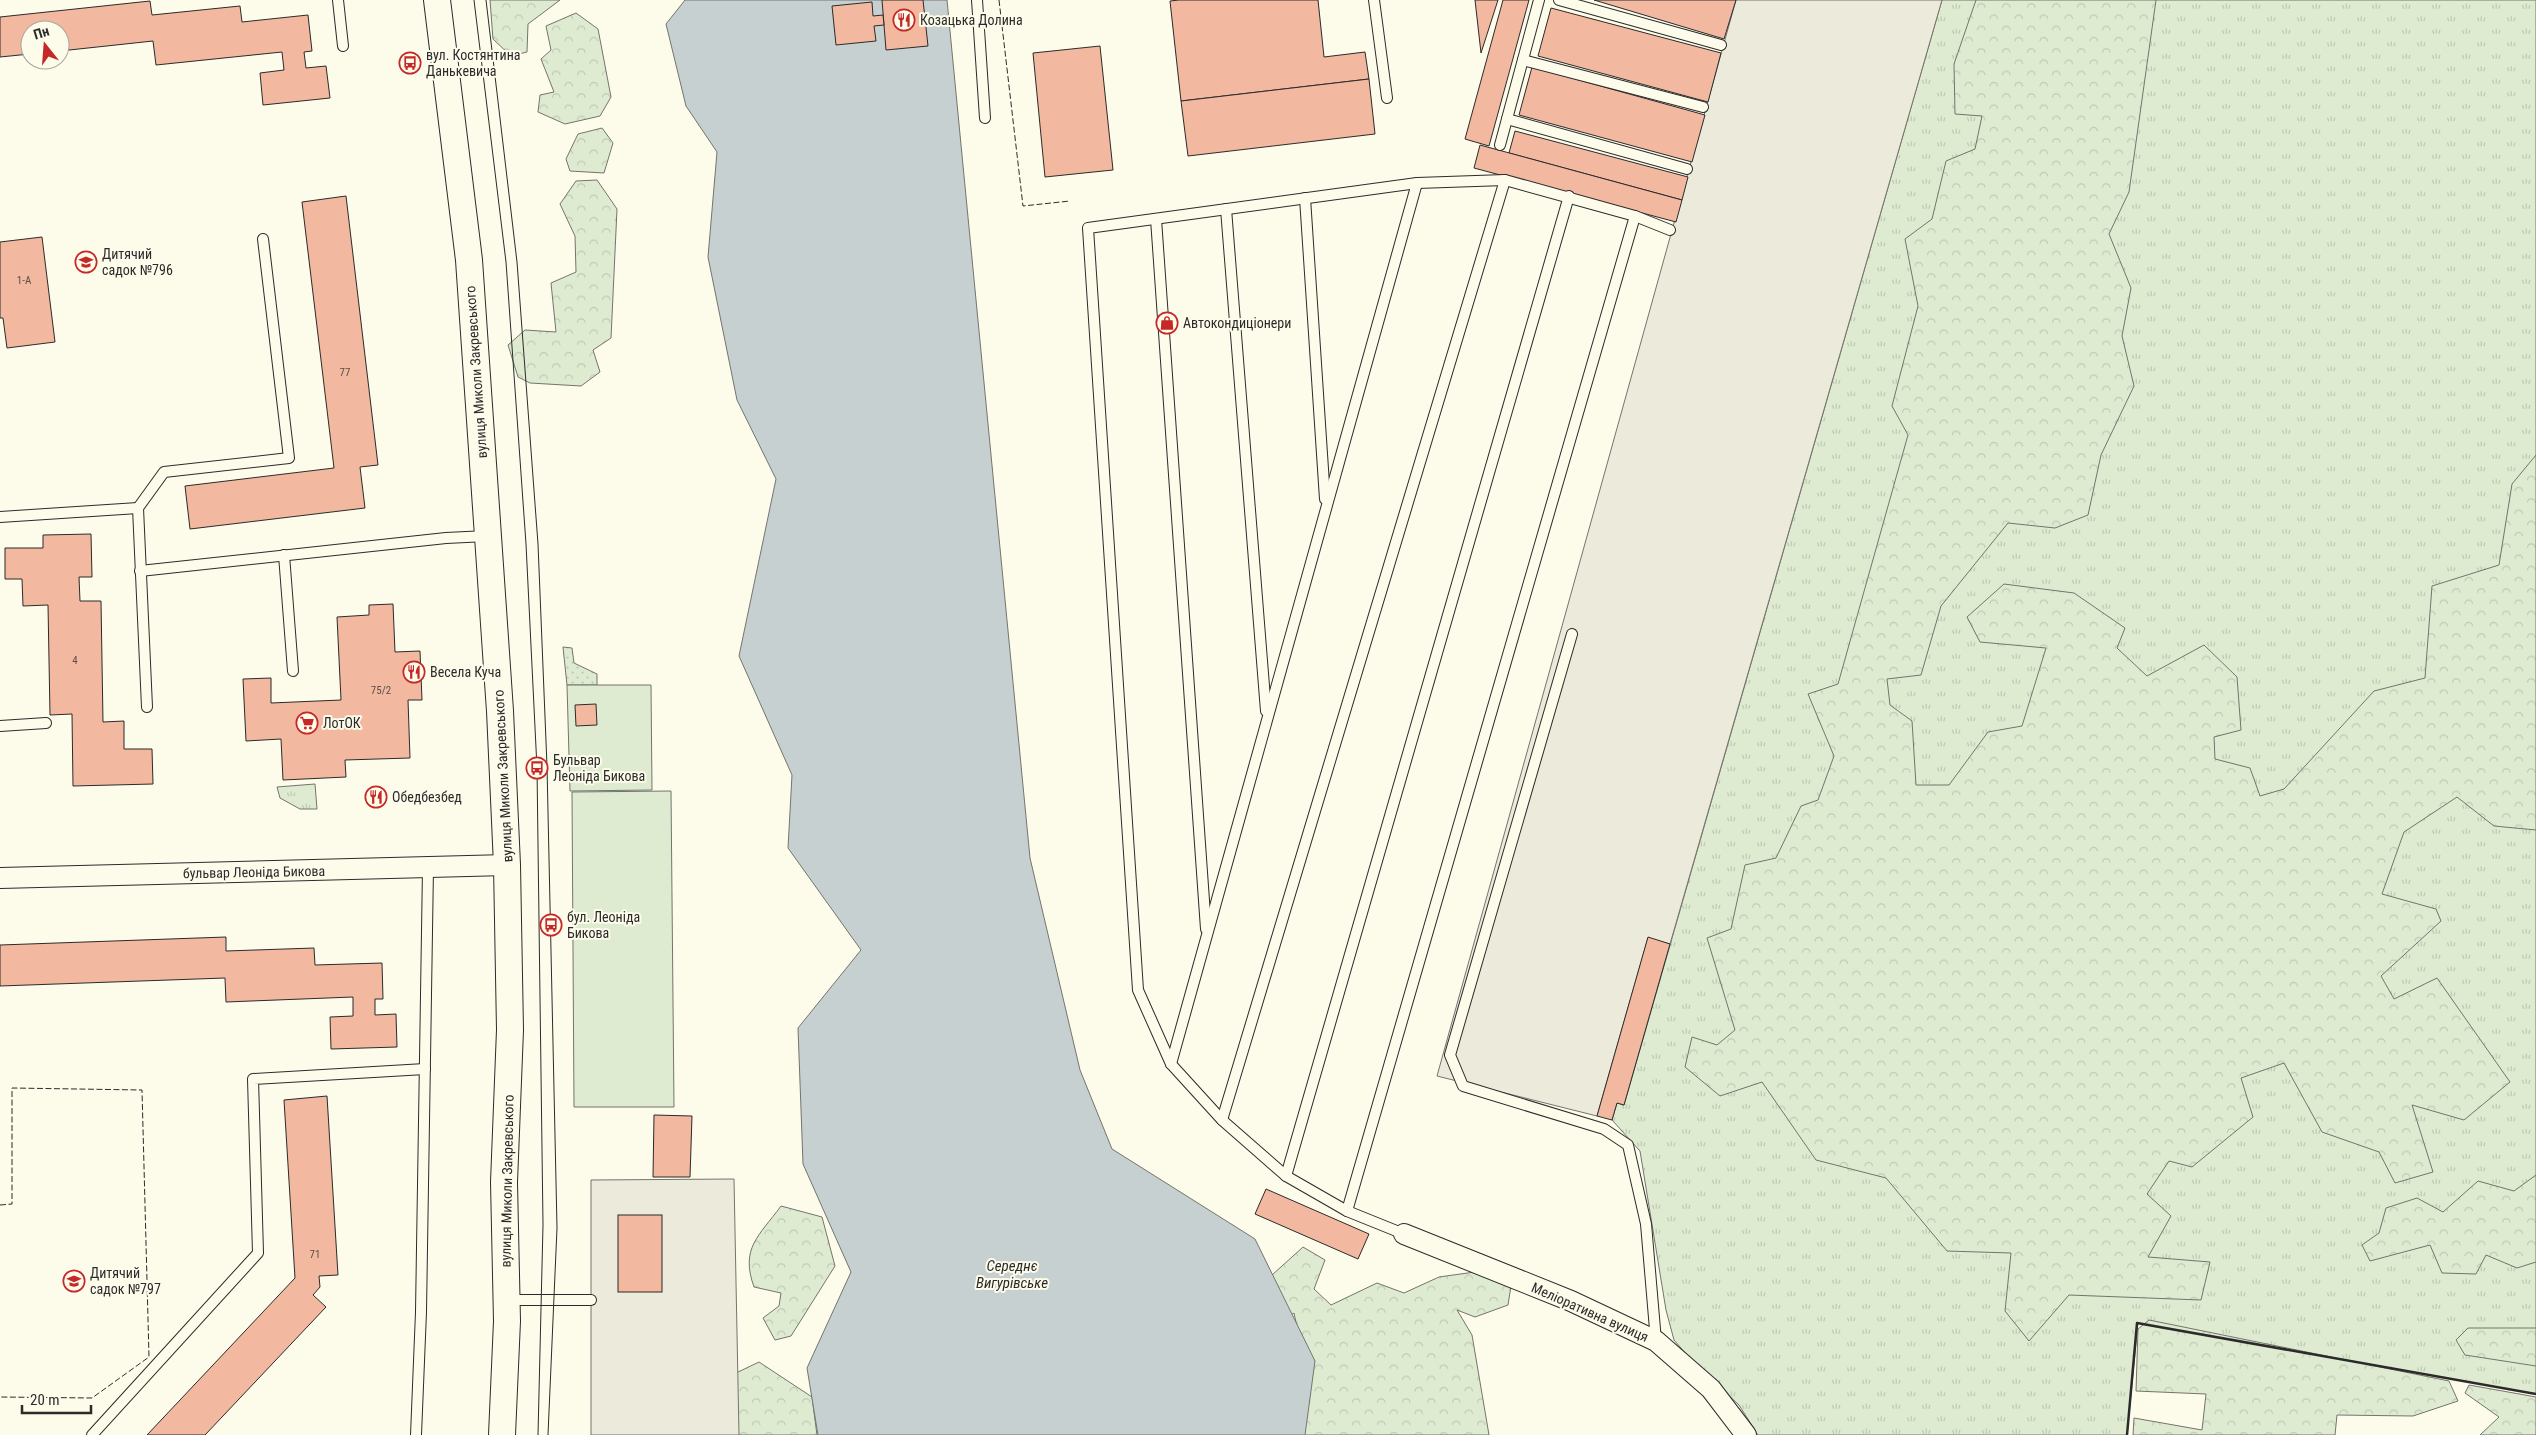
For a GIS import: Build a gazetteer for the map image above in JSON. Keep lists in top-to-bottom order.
{
  "streets": {
    "street": ["вулиця Миколи Закревського", "бульвар Леоніда Бикова", "Меліоративна вулиця"]
  },
  "crossings": [
    ["вулиця Миколи Закревського", "бульвар Леоніда Бикова"]
  ],
  "water": ["Середнє Вигурівське"],
  "places": {
    "restaurant": ["Козацька Долина", "Весела Куча", "Обедбезбед"],
    "bus stop": ["вул. Костянтина Данькевича", "Бульвар Леоніда Бикова", "бул. Леоніда Бикова"],
    "school or university": ["Дитячий садок №796", "Дитячий садок №797"],
    "shop": ["Автокондиціонери"],
    "supermarket": ["ЛотОК"]
  },
  "house_numbers": [
    "1-А",
    "77",
    "4",
    "75/2",
    "71"
  ],
  "scale_bar": "20 m",
  "north": "top"
}
